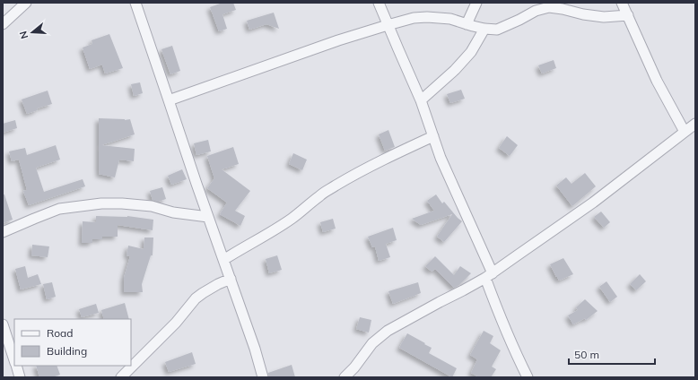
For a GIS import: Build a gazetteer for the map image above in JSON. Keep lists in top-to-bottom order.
{
  "legend": ["Road", "Building"],
  "scale_bar": "50 m",
  "north": "left"
}
